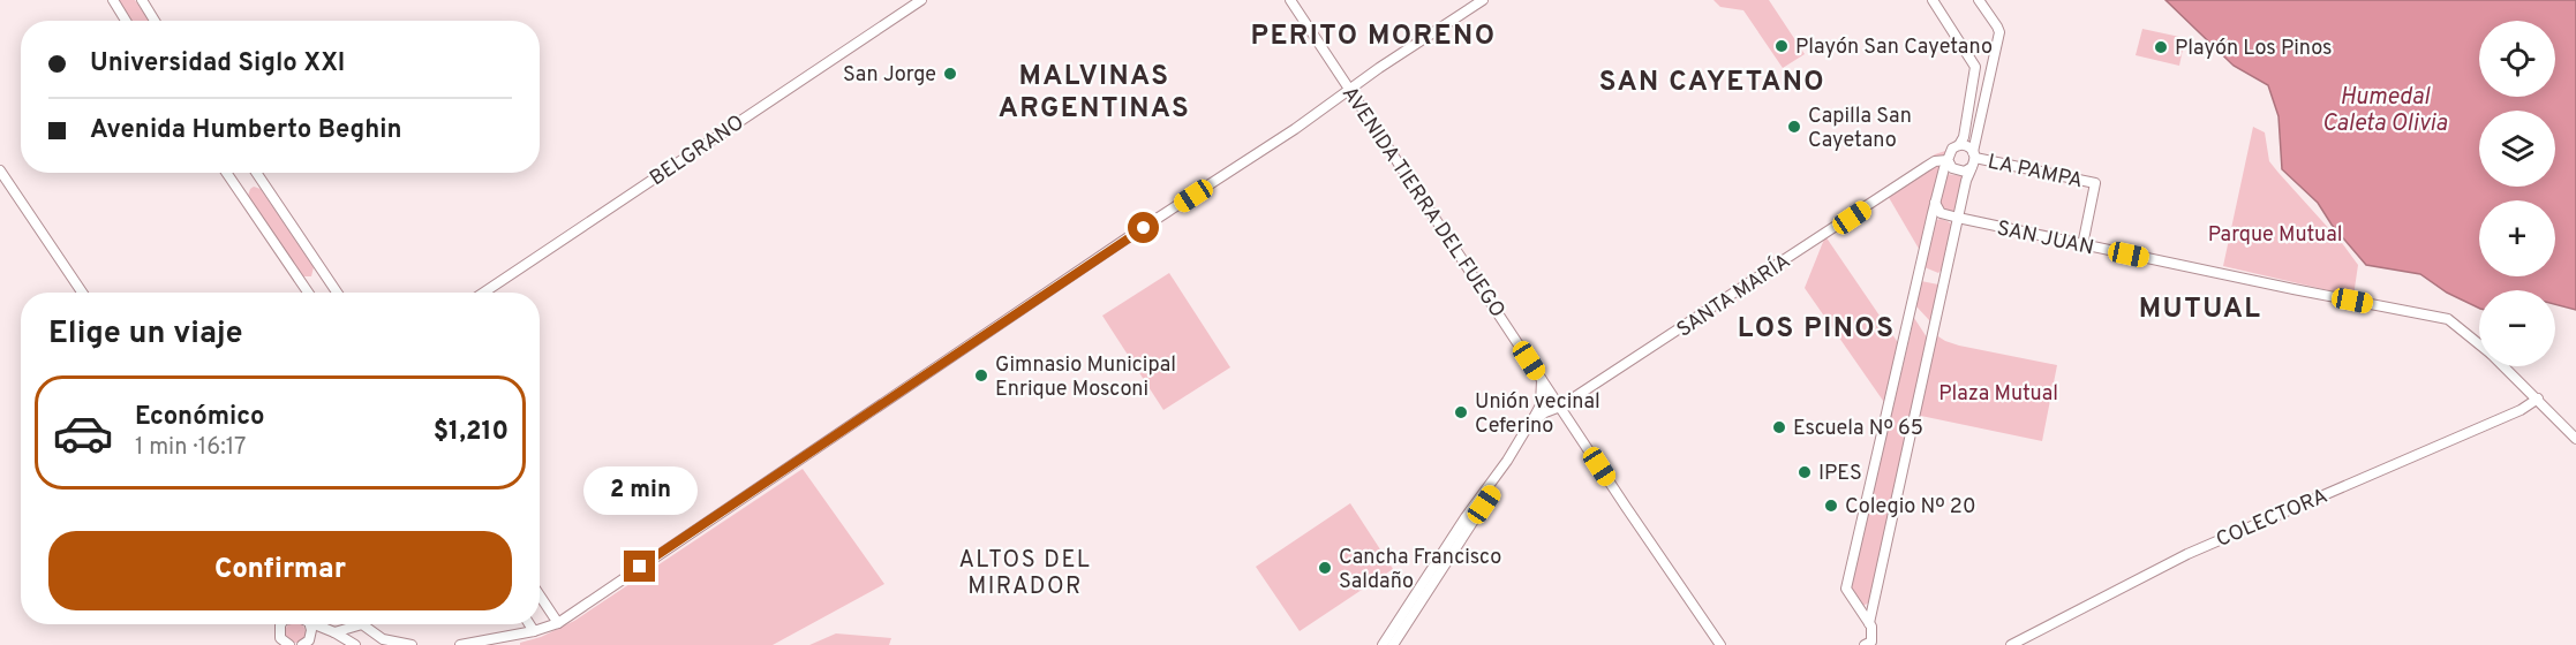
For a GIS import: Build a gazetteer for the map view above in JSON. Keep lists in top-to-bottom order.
{
  "streets": {
    "street": [
      "BELGRANO",
      "LA PAMPA",
      "AVENIDA TIERRA DEL FUEGO",
      "SAN JUAN",
      "SANTA MARÍA",
      "COLECTORA"
    ]
  },
  "crossings": [
    ["LA PAMPA", "SAN JUAN"],
    ["LA PAMPA", "SANTA MARÍA"],
    ["AVENIDA TIERRA DEL FUEGO", "SANTA MARÍA"]
  ],
  "districts": [
    "PERITO MORENO",
    "MALVINAS ARGENTINAS",
    "SAN CAYETANO",
    "MUTUAL",
    "LOS PINOS",
    "ALTOS DEL MIRADOR"
  ],
  "water": ["Humedal Caleta Olivia"],
  "parks": ["Parque Mutual", "Plaza Mutual"],
  "places": [
    "Playón San Cayetano",
    "Playón Los Pinos",
    "San Jorge",
    "Capilla San Cayetano",
    "Gimnasio Municipal Enrique Mosconi",
    "Unión vecinal Ceferino",
    "Escuela Nº 65",
    "IPES",
    "Colegio Nº 20",
    "Cancha Francisco Saldaño"
  ],
  "page": {
    "map_buttons": ["+", "−"],
    "banner": ["Universidad Siglo XXI", "Avenida Humberto Beghin"],
    "heading": "Elige un viaje",
    "list": [
      {
        "name": "Económico",
        "note": "1 min · 16:17",
        "value": "$1,210"
      }
    ],
    "bubble": "2 min",
    "buttons": "Confirmar"
  }
}
